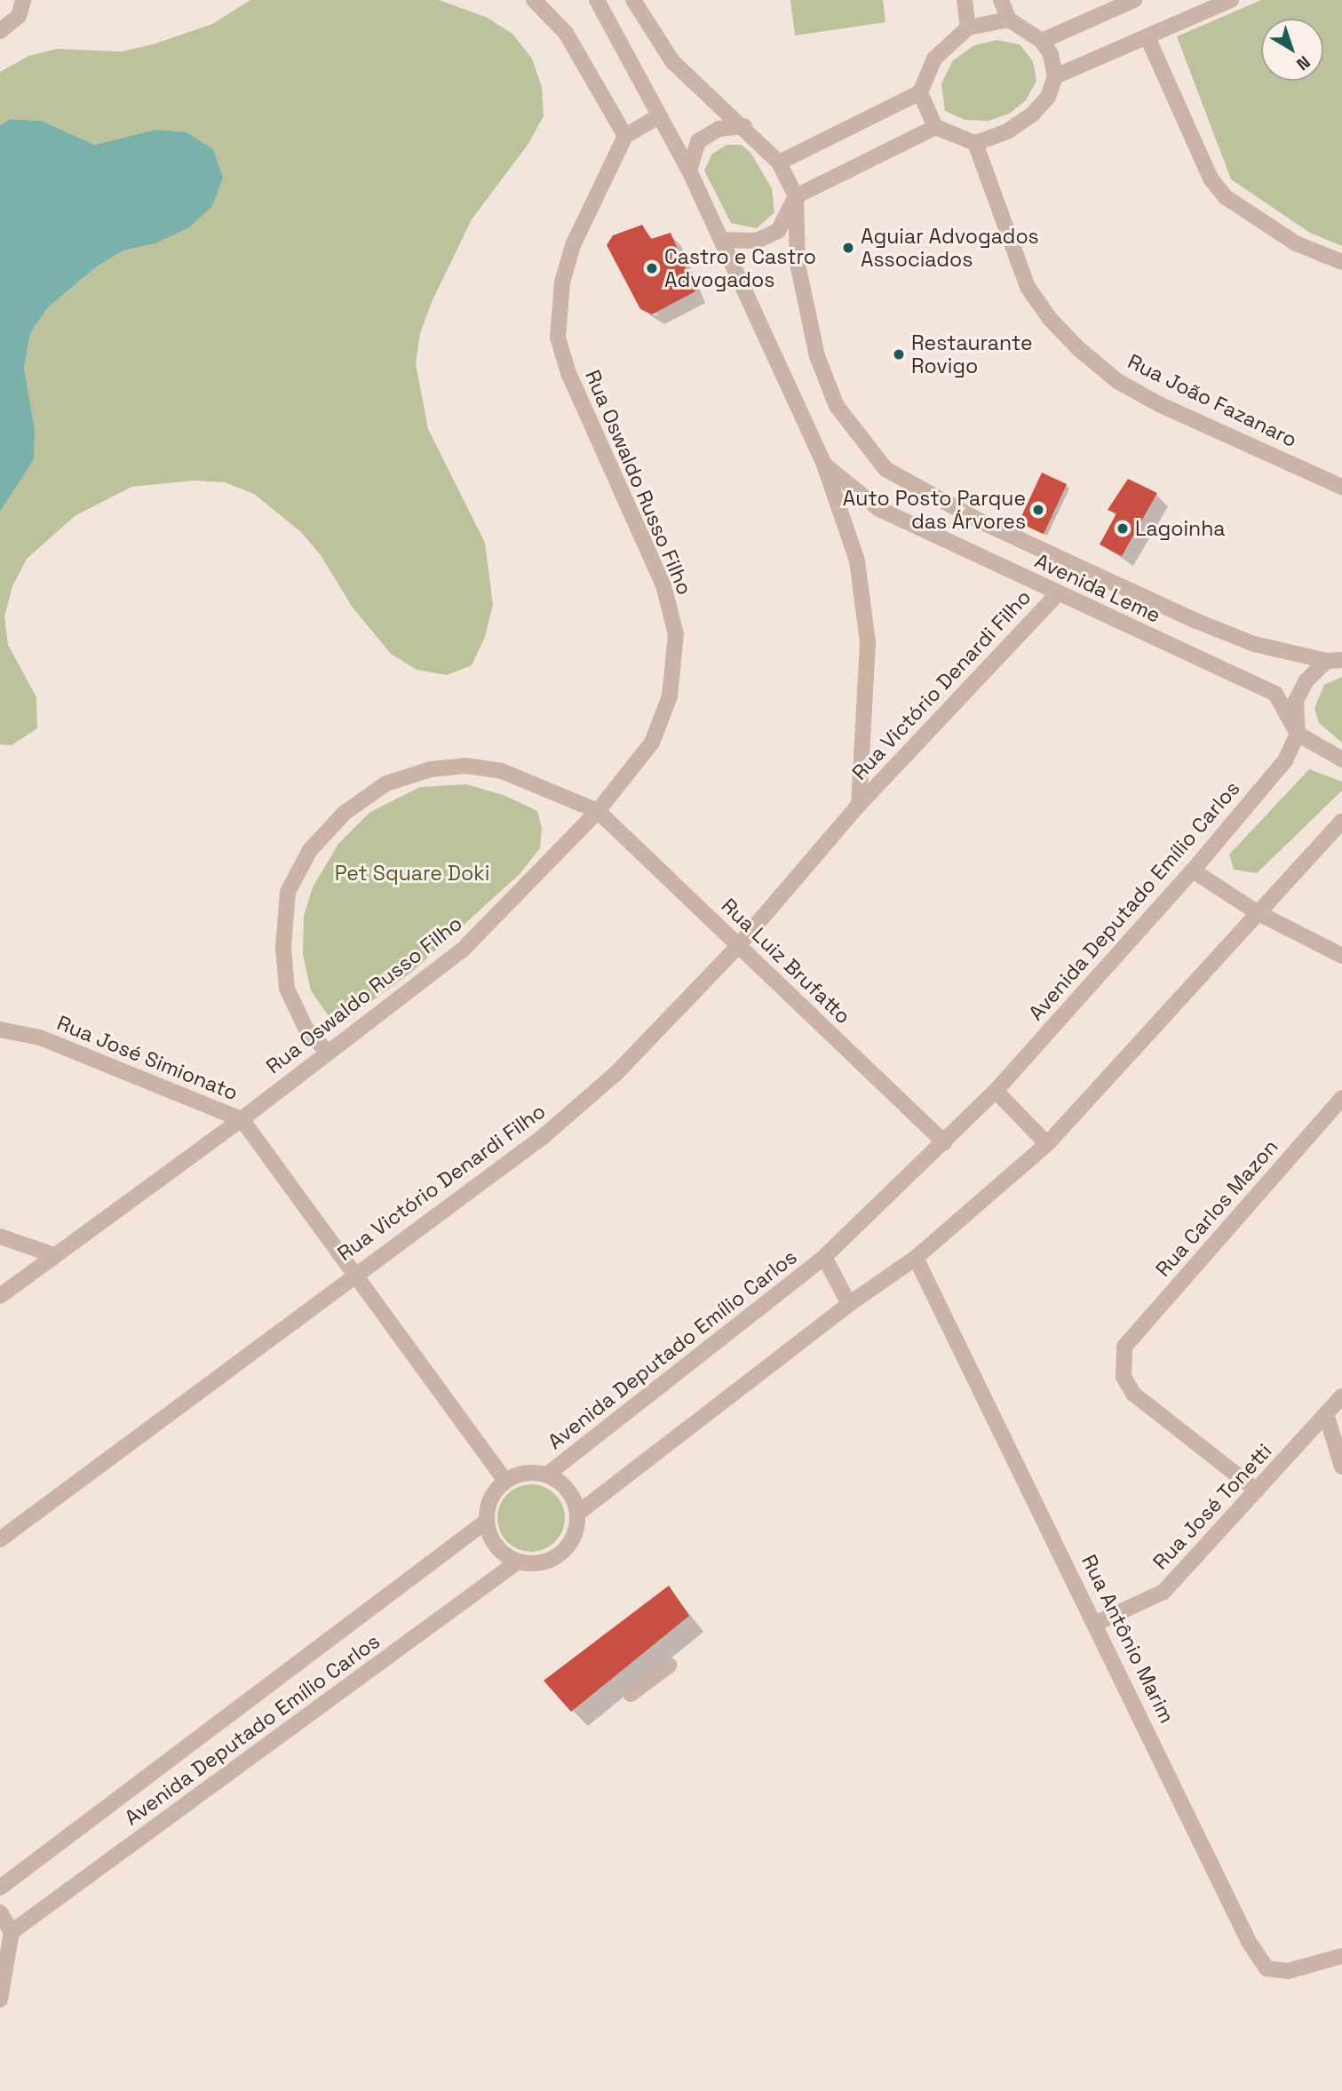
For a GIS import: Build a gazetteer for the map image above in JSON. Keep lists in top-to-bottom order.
{
  "streets": {
    "street": [
      "Rua João Fazanaro",
      "Rua Oswaldo Russo Filho",
      "Avenida Leme",
      "Rua Victório Denardi Filho",
      "Avenida Deputado Emílio Carlos",
      "Rua Luiz Brufatto",
      "Rua José Simionato",
      "Rua Carlos Mazon",
      "Rua José Tonetti",
      "Rua Antônio Marim"
    ]
  },
  "crossings": [
    ["Rua Oswaldo Russo Filho", "Rua Luiz Brufatto"],
    ["Rua Oswaldo Russo Filho", "Rua José Simionato"],
    ["Avenida Leme", "Rua Victório Denardi Filho"],
    ["Avenida Leme", "Avenida Deputado Emílio Carlos"],
    ["Rua Victório Denardi Filho", "Rua Luiz Brufatto"],
    ["Rua Victório Denardi Filho", "Rua José Simionato"],
    ["Avenida Deputado Emílio Carlos", "Rua Luiz Brufatto"],
    ["Avenida Deputado Emílio Carlos", "Rua José Simionato"],
    ["Rua Carlos Mazon", "Rua José Tonetti"],
    ["Rua José Tonetti", "Rua Antônio Marim"]
  ],
  "parks": ["Pet Square Doki"],
  "places": [
    "Aguiar Advogados Associados",
    "Castro e Castro Advogados",
    "Restaurante Rovigo",
    "Auto Posto Parque das Árvores",
    "Lagoinha"
  ],
  "north": "bottom right"
}
